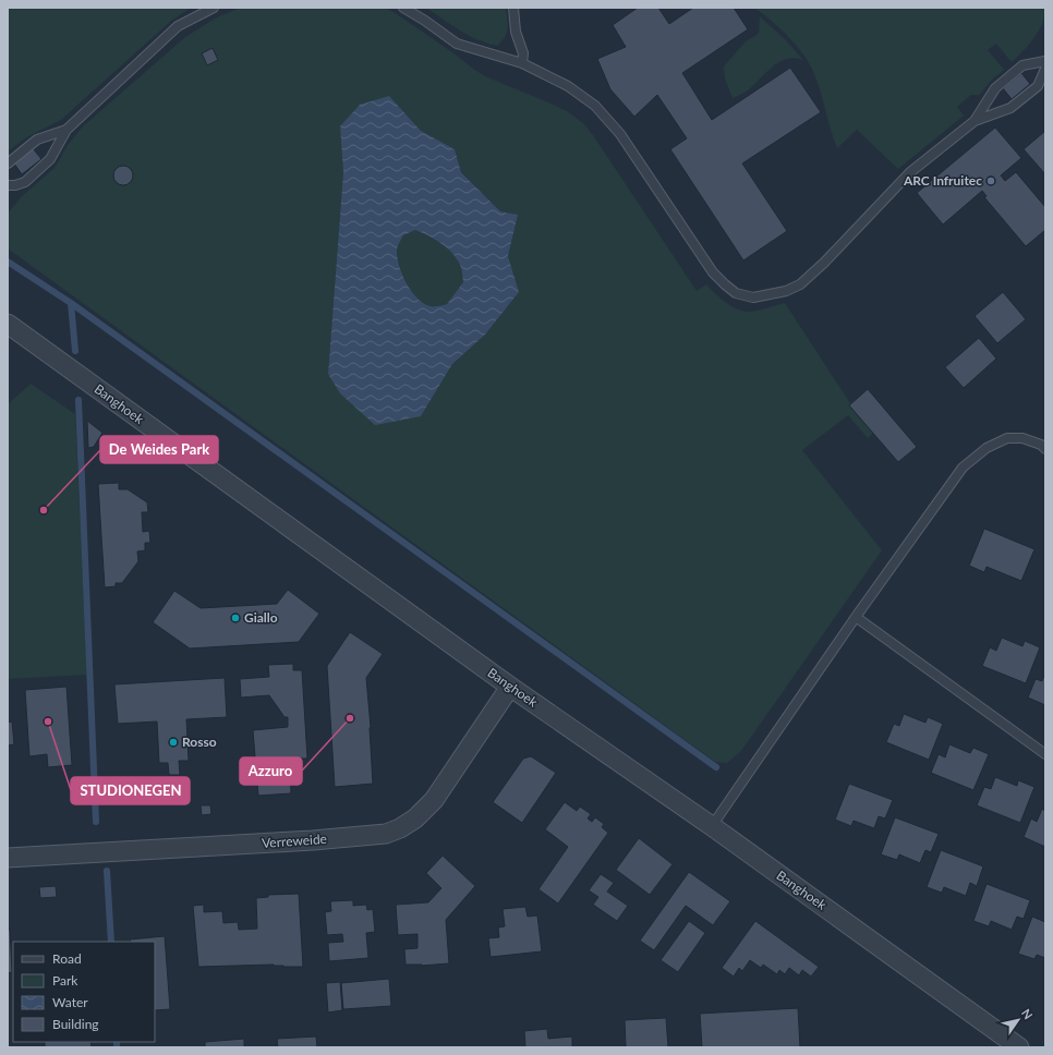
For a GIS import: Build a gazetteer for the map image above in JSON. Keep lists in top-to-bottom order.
{
  "streets": {
    "street": ["Banghoek", "Verreweide"]
  },
  "crossings": [
    ["Banghoek", "Verreweide"]
  ],
  "places": [
    "ARC Infruitec",
    "De Weides Park",
    "Giallo",
    "Azzuro",
    "STUDIONEGEN",
    "Rosso"
  ],
  "legend": [
    "Road",
    "Park",
    "Water",
    "Building"
  ],
  "north": "top right"
}
